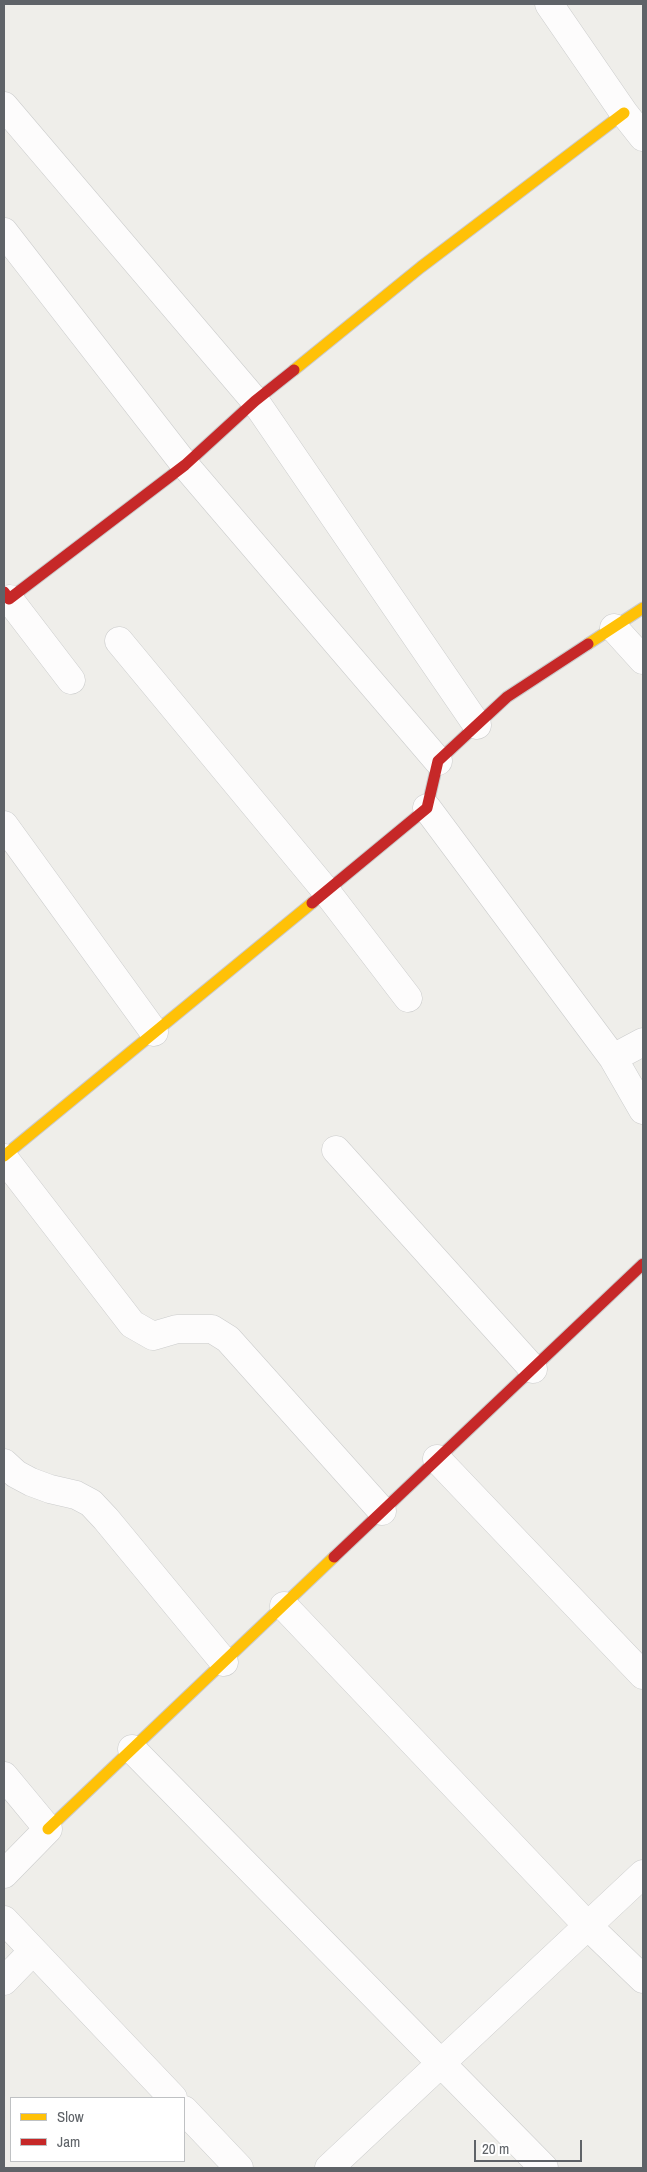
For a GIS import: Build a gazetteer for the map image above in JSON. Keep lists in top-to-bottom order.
{
  "legend": ["Slow", "Jam"],
  "scale_bar": "20 m"
}
